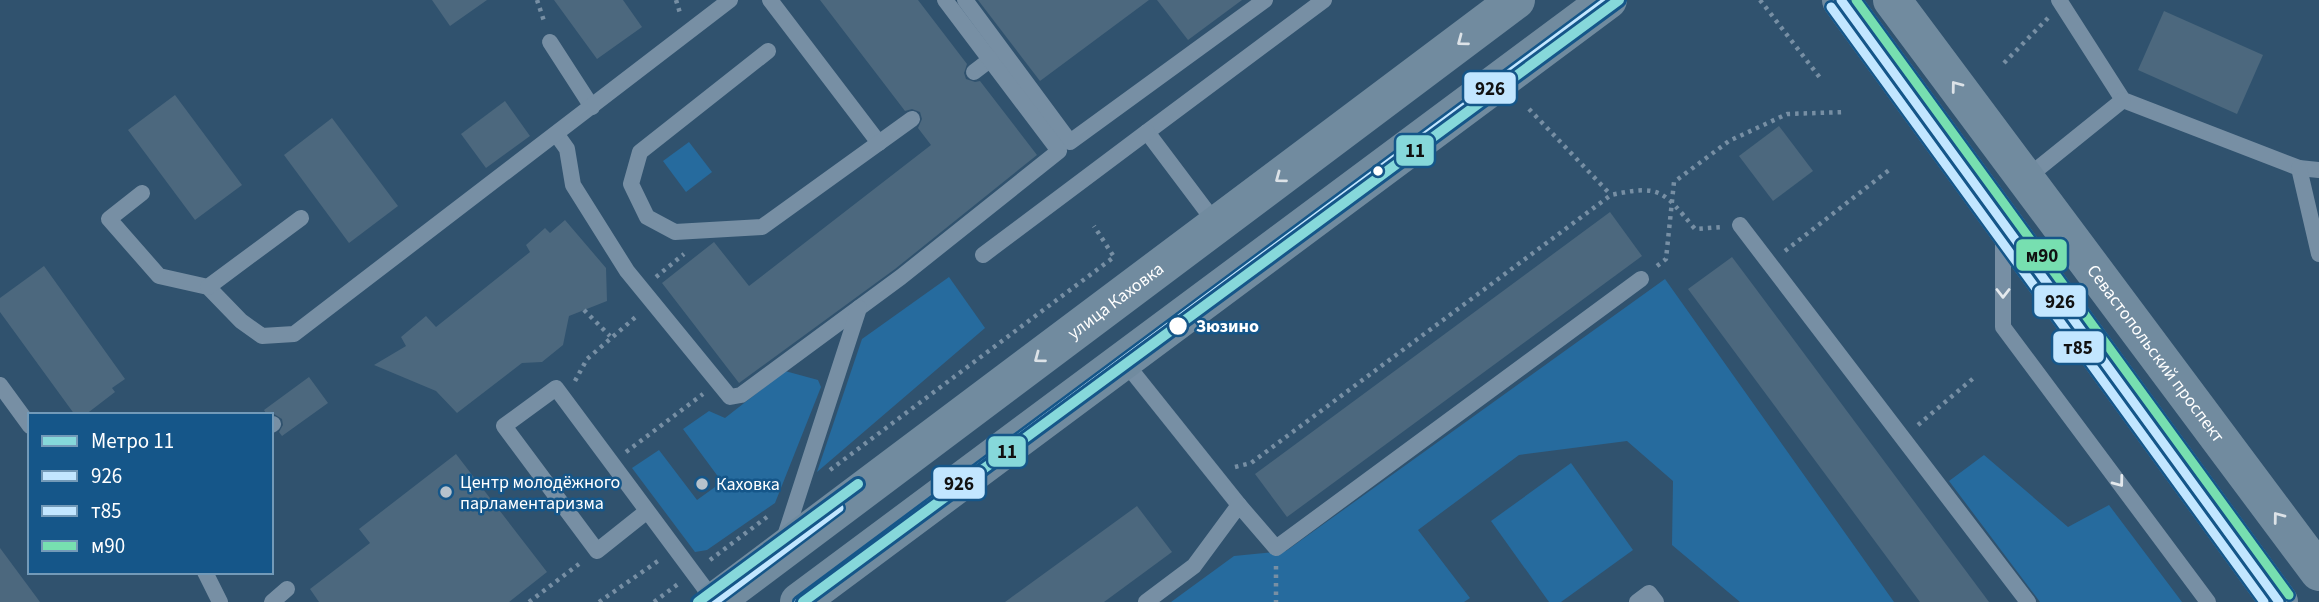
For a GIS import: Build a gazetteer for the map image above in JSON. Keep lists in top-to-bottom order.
{
  "streets": {
    "main road": ["улица Каховка", "Севастопольский проспект"]
  },
  "places": ["Зюзино", "Каховка", "Центр молодёжного парламентаризма"],
  "lines": [
    "metro line 11",
    "transit line 926",
    "transit line м90",
    "transit line т85"
  ],
  "legend": [
    "Метро 11",
    "926",
    "т85",
    "м90"
  ]
}
